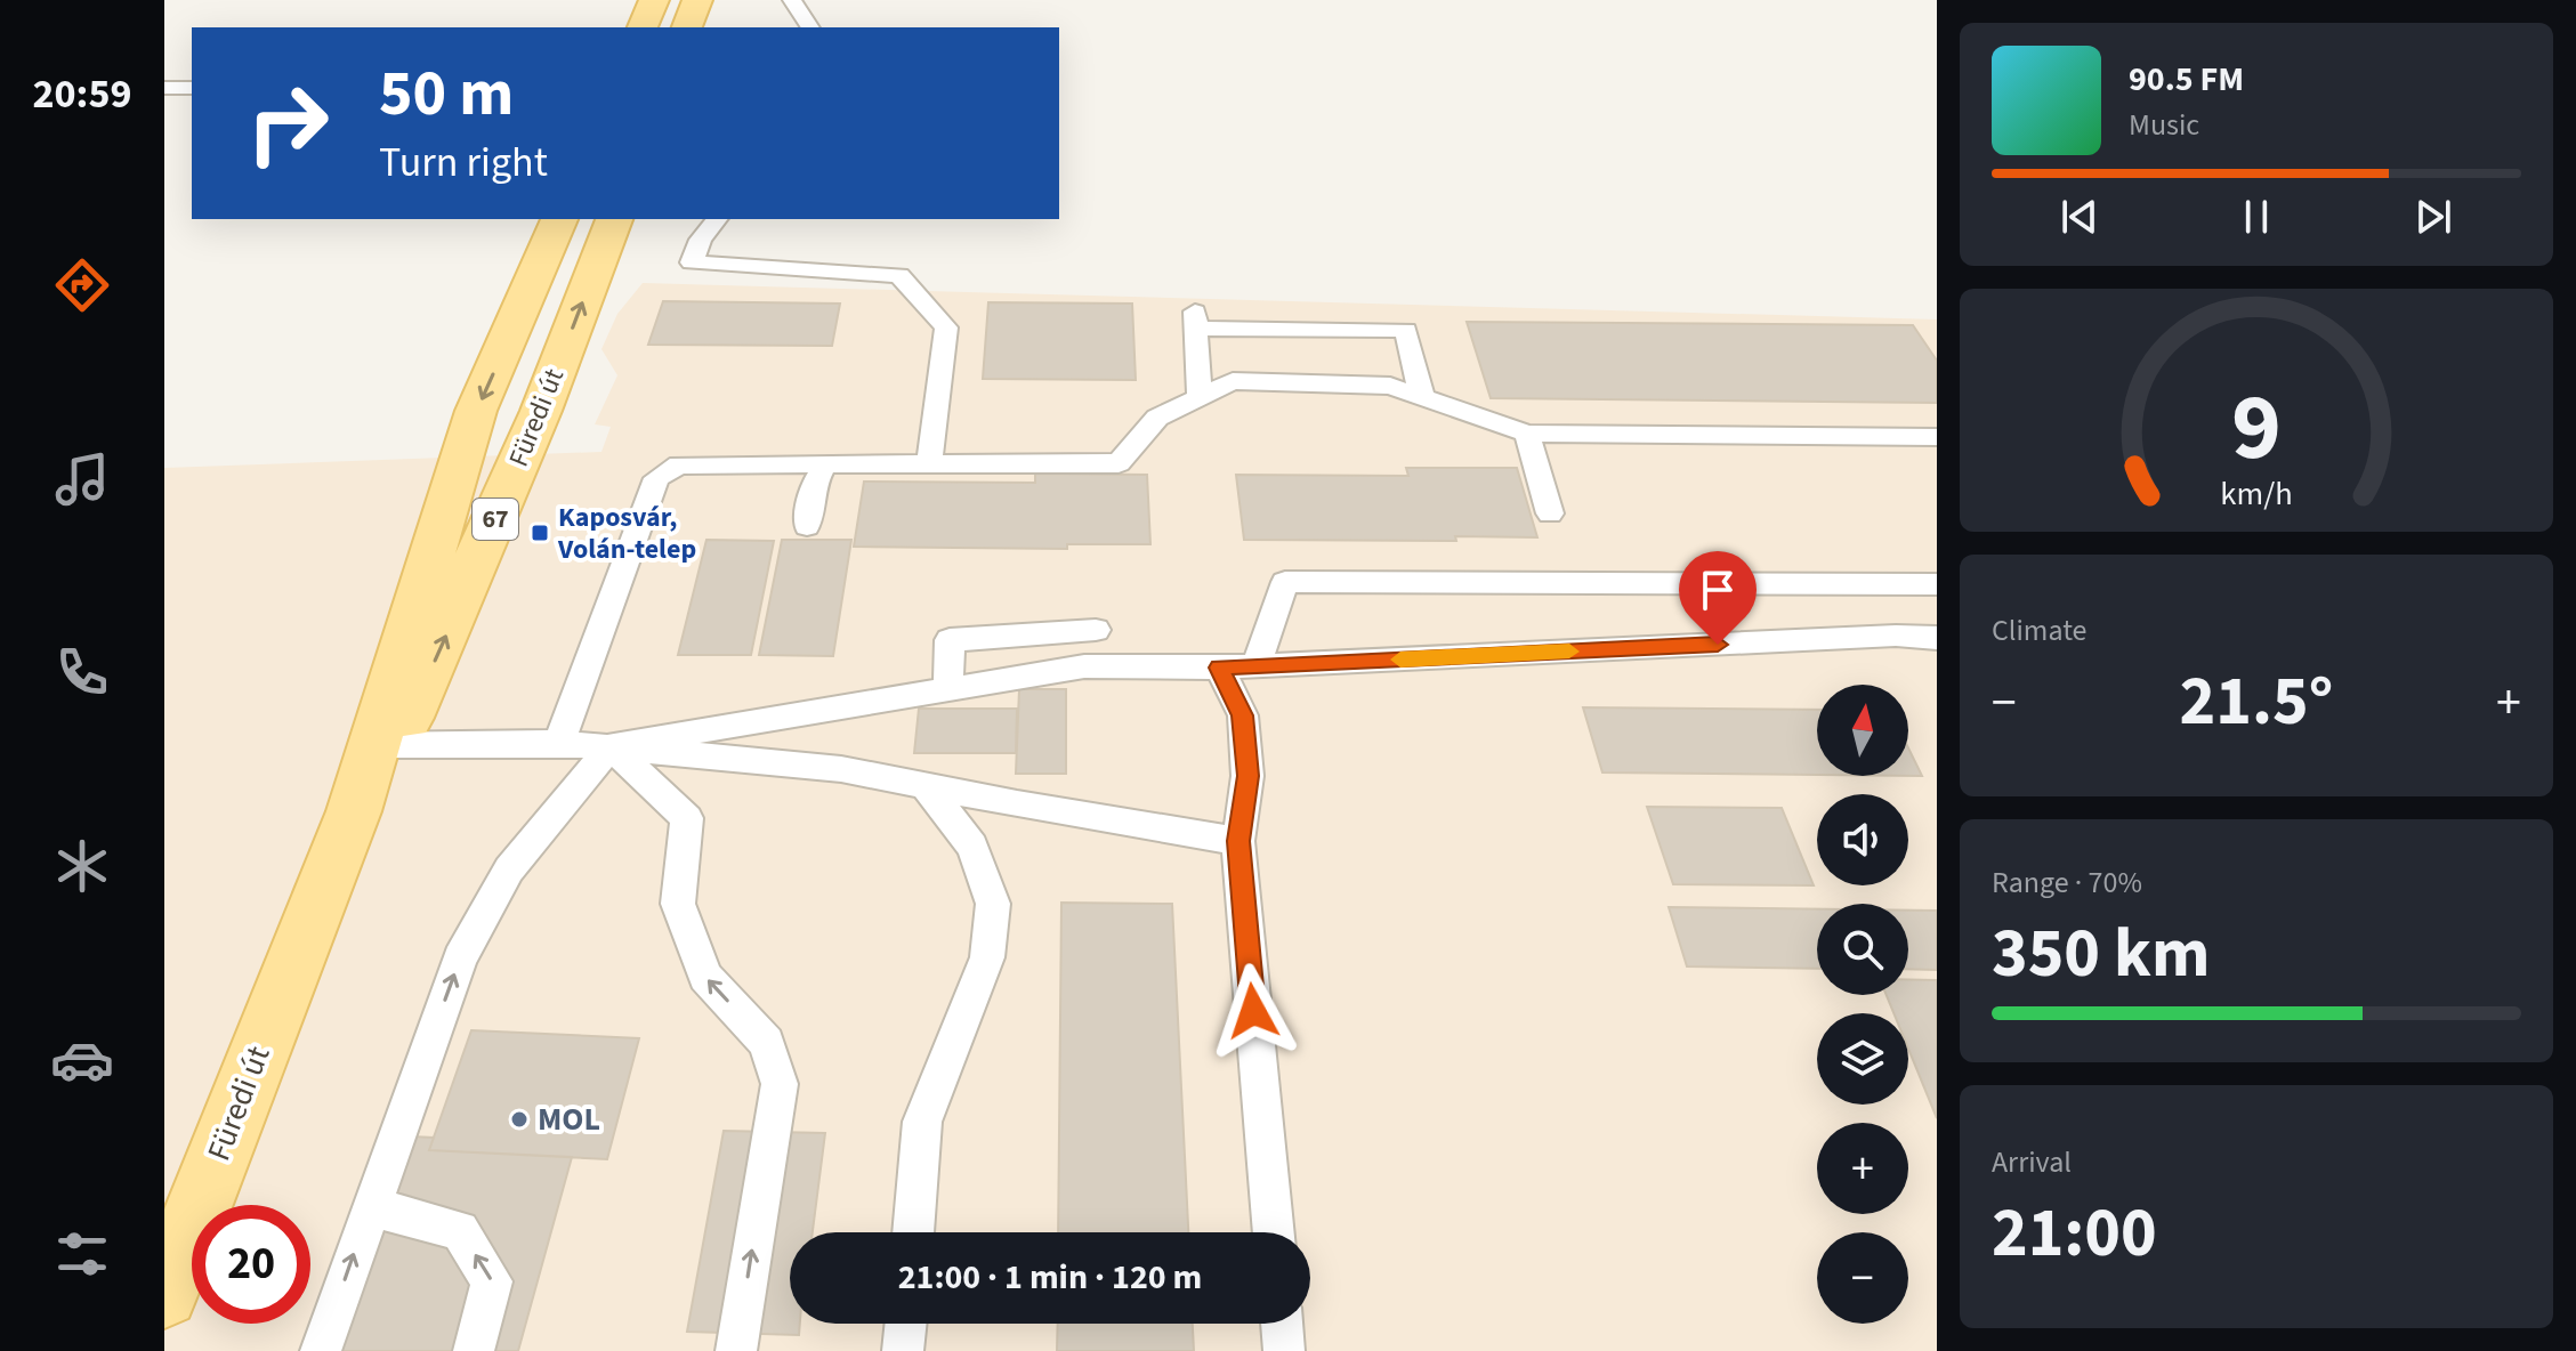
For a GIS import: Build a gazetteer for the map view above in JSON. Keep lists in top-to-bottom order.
{
  "streets": {
    "main road": ["Füredi út", "67"]
  },
  "places": {
    "transit": ["Kaposvár, Volán-telep"],
    "other": ["MOL"]
  },
  "north": "top",
  "page": {
    "tabs": "20:59",
    "turn": ["50 m", "Turn right"],
    "song": ["90.5 FM", "Music"],
    "tile": [
      "Climate",
      ["Range · 70%", "350 km"],
      ["Arrival", "21:00"]
    ],
    "heat": ["−", "21.5°", "+"],
    "map_buttons": ["+", "−"],
    "limit": "20",
    "trip": "21:00 · 1 min · 120 m",
    "gauge": ["9", "km/h"]
  }
}
